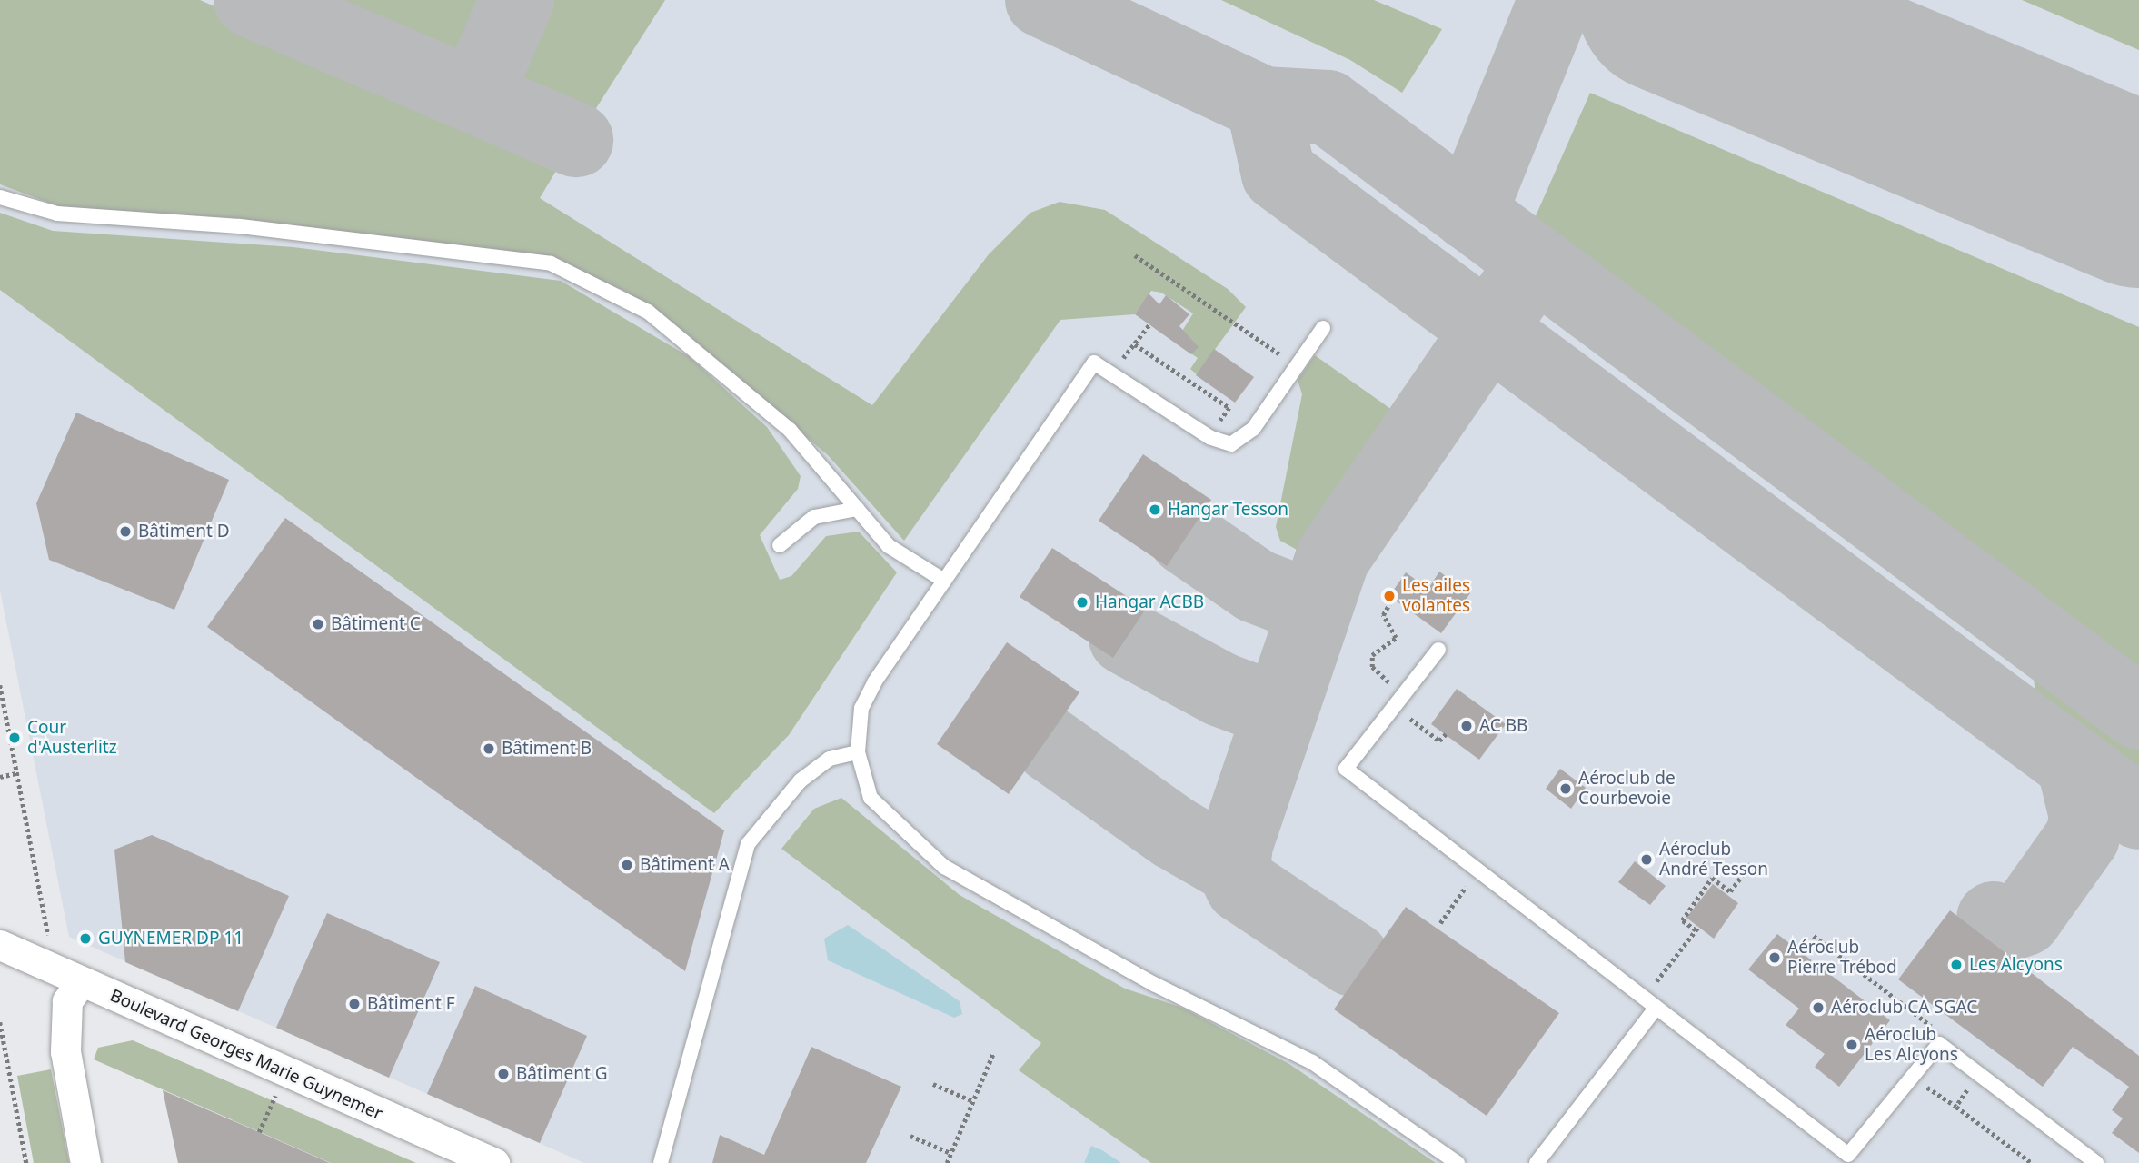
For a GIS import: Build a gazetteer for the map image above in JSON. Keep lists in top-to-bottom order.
{
  "streets": {
    "street": ["Boulevard Georges Marie Guynemer"]
  },
  "places": [
    "Hangar Tesson",
    "Bâtiment D",
    "Les ailes volantes",
    "Hangar ACBB",
    "Bâtiment C",
    "AC BB",
    "Cour d'Austerlitz",
    "Bâtiment B",
    "Aéroclub de Courbevoie",
    "Aéroclub André Tesson",
    "Bâtiment A",
    "GUYNEMER DP 11",
    "Aéroclub Pierre Trébod",
    "Les Alcyons",
    "Bâtiment F",
    "Aéroclub CA SGAC",
    "Aéroclub Les Alcyons",
    "Bâtiment G"
  ]
}
